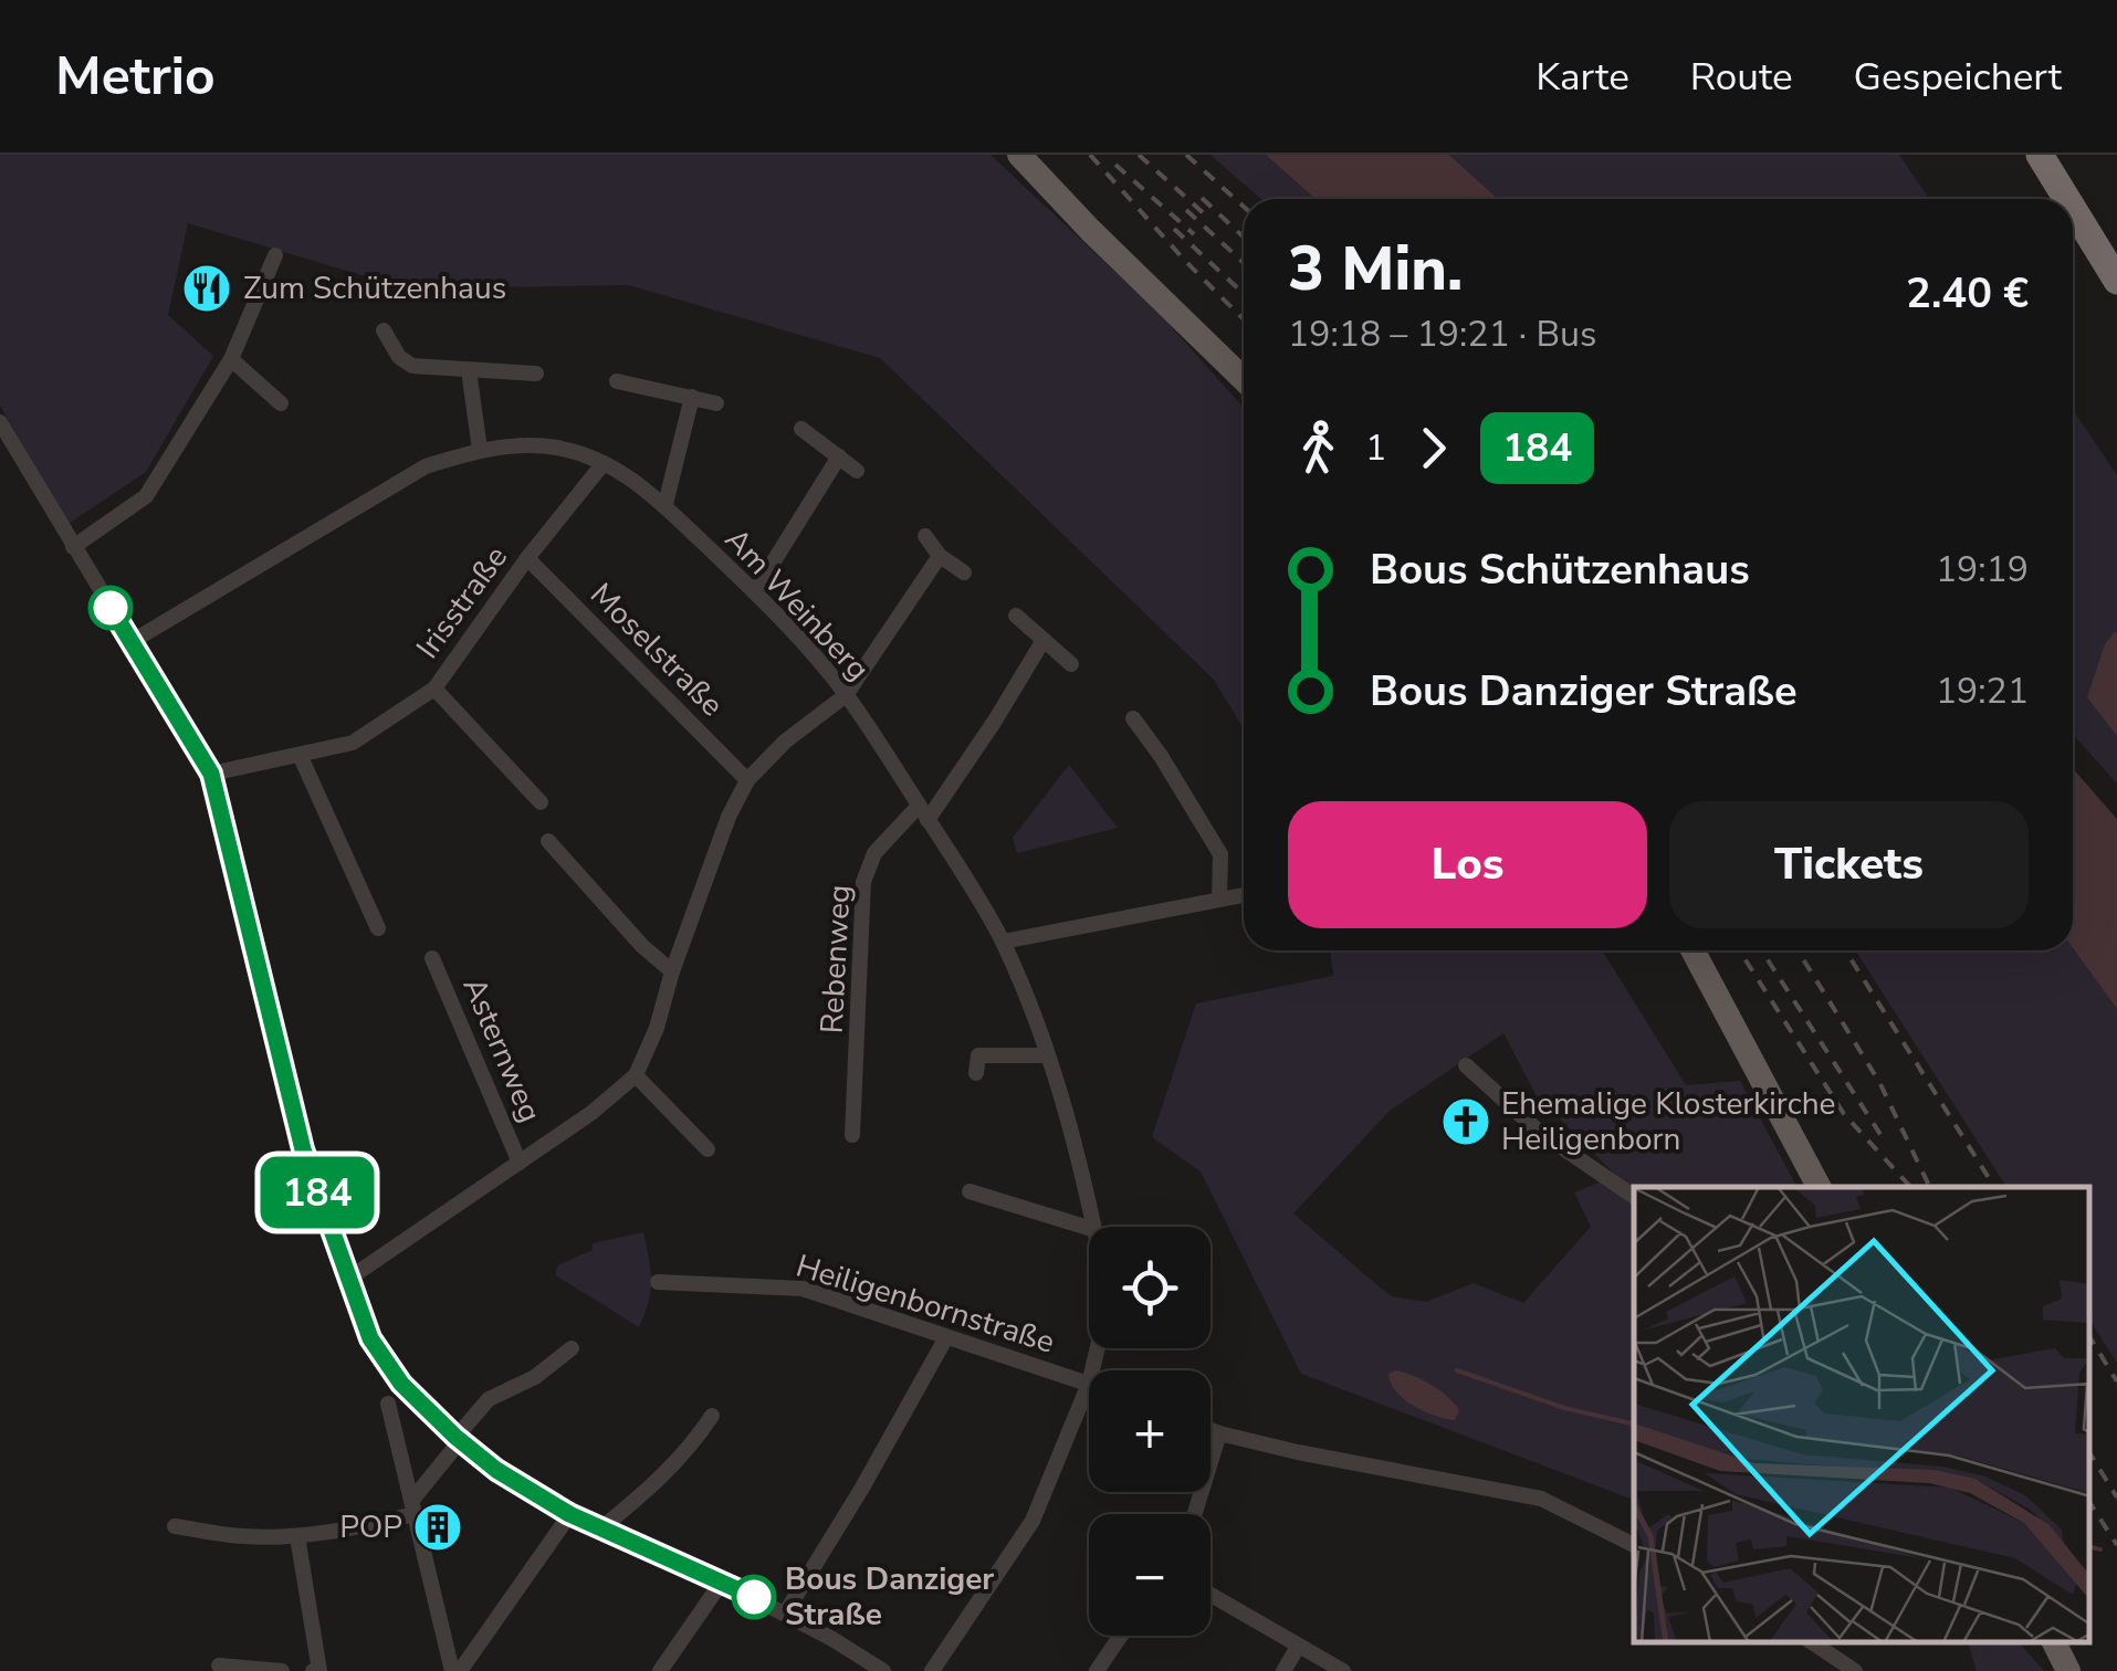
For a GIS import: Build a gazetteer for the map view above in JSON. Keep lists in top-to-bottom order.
{
  "streets": {
    "street": [
      "Irisstraße",
      "Am Weinberg",
      "Moselstraße",
      "Rebenweg",
      "Asternweg",
      "Heiligenbornstraße"
    ]
  },
  "crossings": [
    ["Irisstraße", "Am Weinberg"],
    ["Irisstraße", "Moselstraße"],
    ["Am Weinberg", "Rebenweg"]
  ],
  "places": {
    "restaurant": ["Zum Schützenhaus"],
    "church": ["Ehemalige Klosterkirche Heiligenborn"],
    "building": ["POP"],
    "other": ["Bous Danziger Straße"]
  },
  "lines": ["bus line 184"],
  "page": {
    "header": "Metrio",
    "nav": ["Karte", "Route", "Gespeichert"],
    "on_map": "184",
    "heading": ["3 Min.", "19:18 – 19:21 · Bus", "2.40 €"],
    "legs": ["1", "184"],
    "list": [
      {
        "name": "Bous Schützenhaus",
        "value": "19:19"
      },
      {
        "name": "Bous Danziger Straße",
        "value": "19:21"
      }
    ],
    "buttons": ["Los", "Tickets"],
    "map_buttons": ["+", "−"]
  }
}
